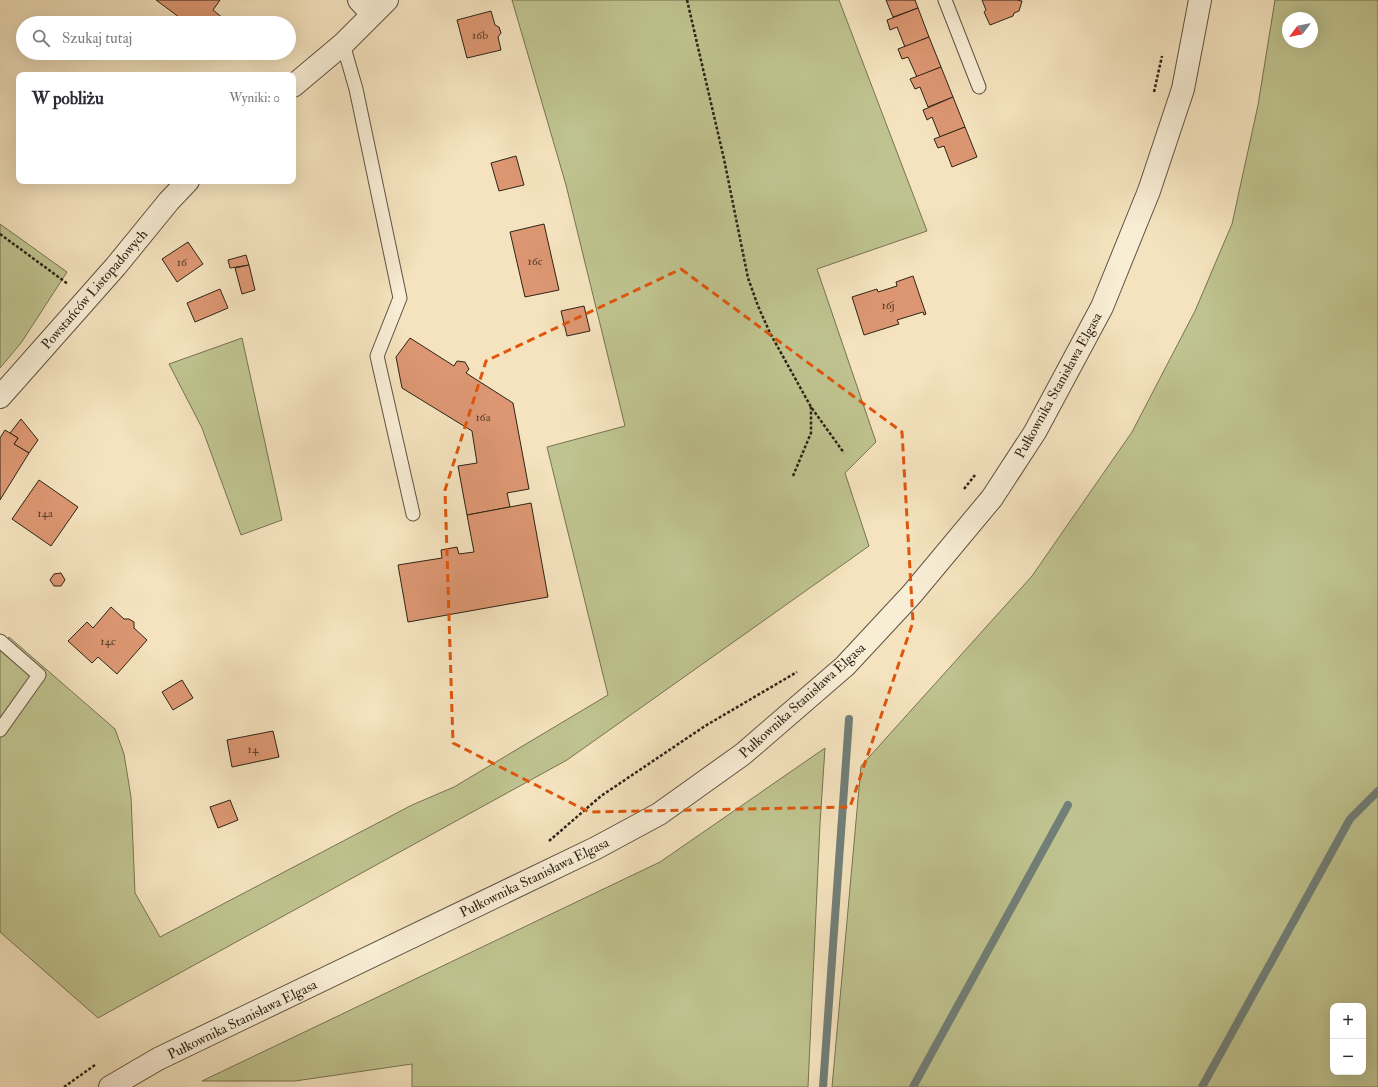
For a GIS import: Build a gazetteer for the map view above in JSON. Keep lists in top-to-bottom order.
{
  "streets": {
    "street": ["Powstańców Listopadowych", "Pułkownika Stanisława Elgasa"]
  },
  "house_numbers": [
    "16b",
    "16c",
    "16",
    "16j",
    "16a",
    "14a",
    "14c",
    "14"
  ],
  "north": "bottom left",
  "page": {
    "search": "Szukaj tutaj",
    "heading": ["W pobliżu", "Wyniki: 0"],
    "map_buttons": ["+", "−"]
  }
}
